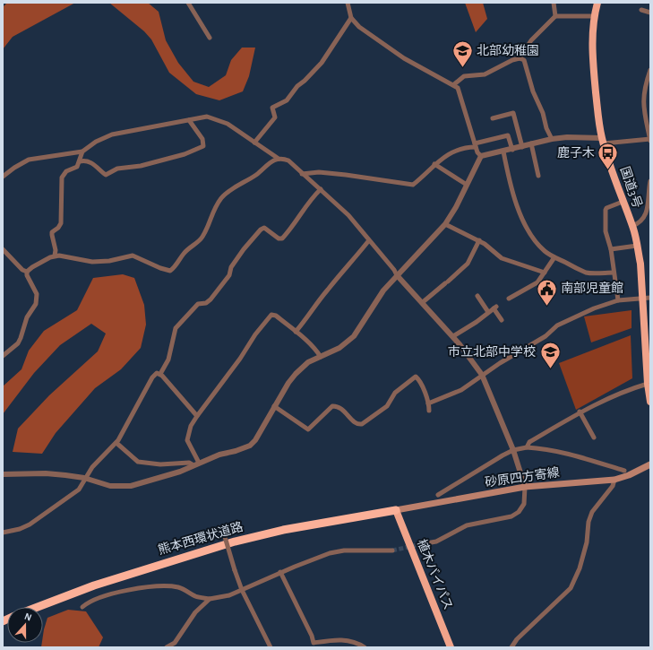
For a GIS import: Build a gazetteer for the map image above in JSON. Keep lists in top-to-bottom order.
{
  "streets": {
    "highway": ["国道3号", "熊本西環状道路", "植木バイパス"],
    "main road": ["砂原四方寄線"]
  },
  "crossings": [
    ["砂原四方寄線", "熊本西環状道路"],
    ["砂原四方寄線", "植木バイパス"],
    ["熊本西環状道路", "植木バイパス"]
  ],
  "places": {
    "school or university": ["北部幼稚園", "市立北部中学校"],
    "bus stop": ["鹿子木"],
    "public building": ["南部児童館"]
  },
  "north": "top"
}
